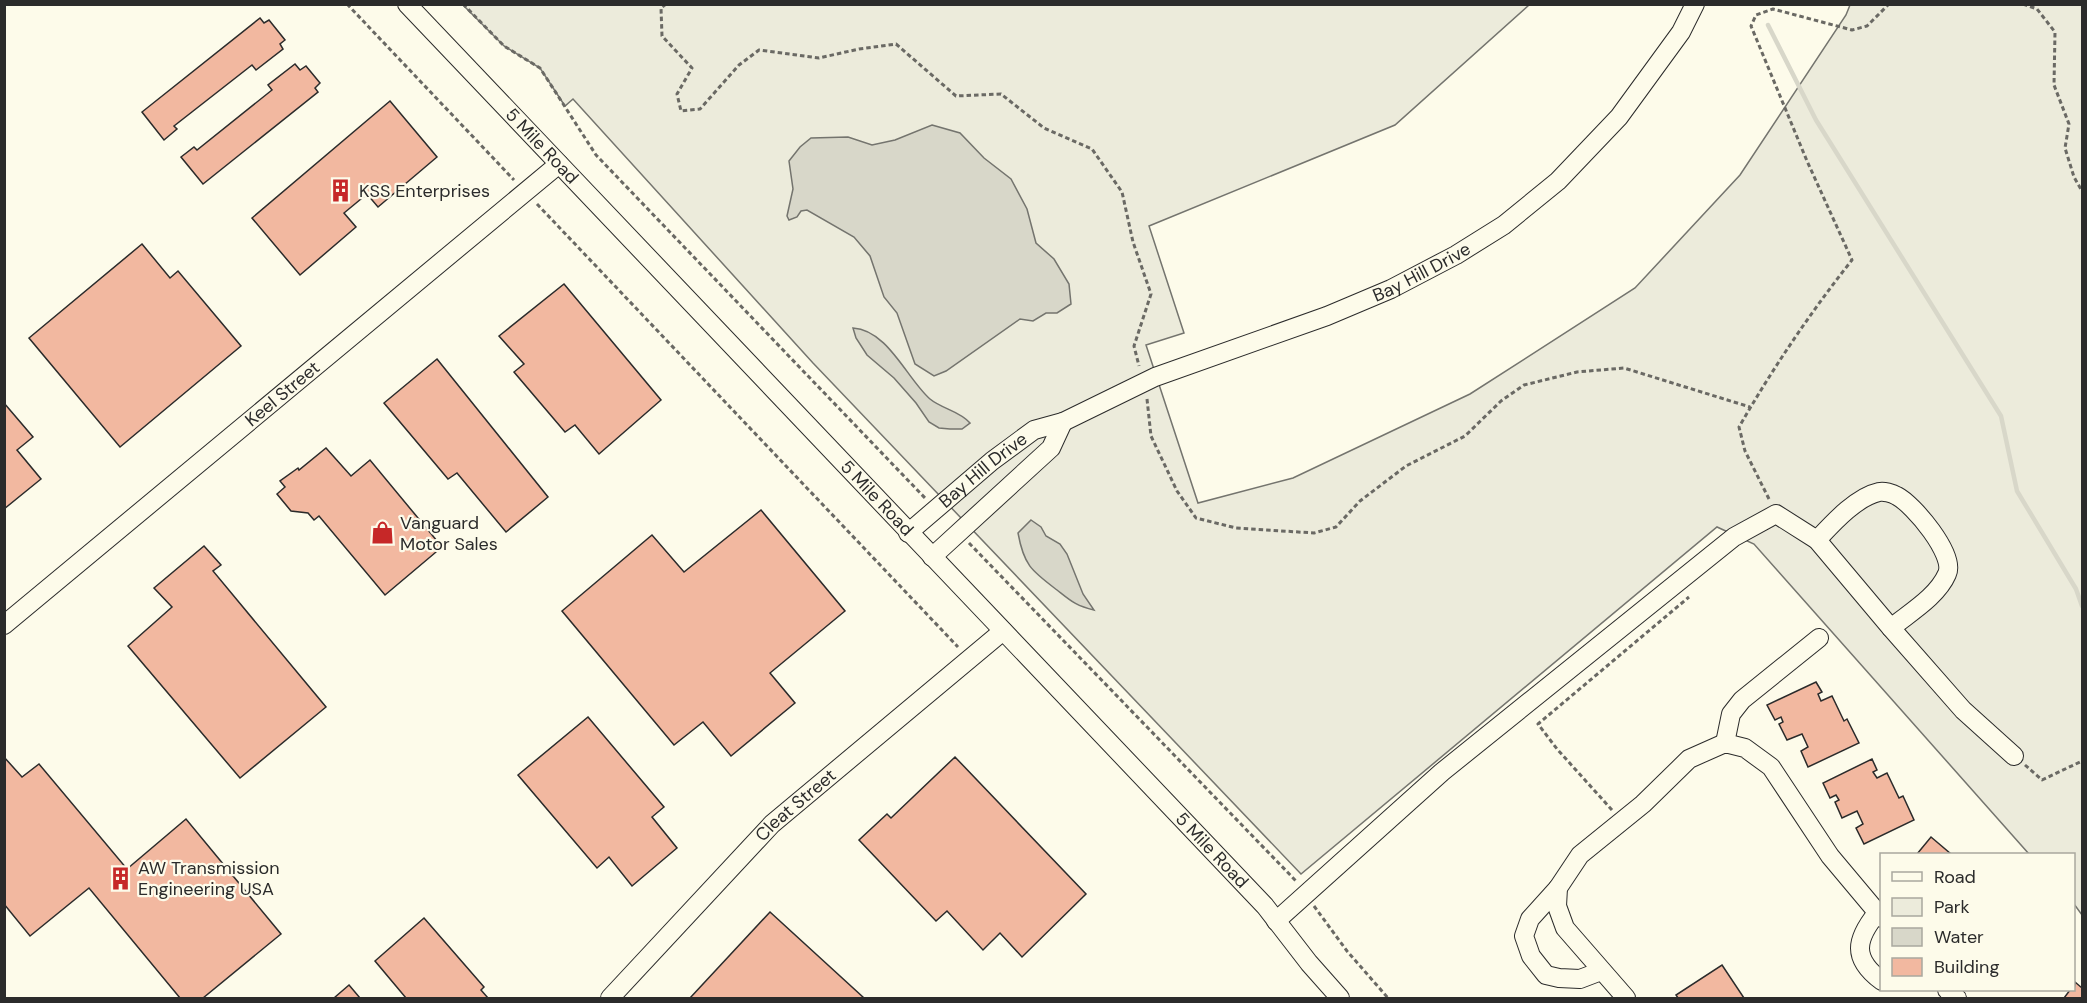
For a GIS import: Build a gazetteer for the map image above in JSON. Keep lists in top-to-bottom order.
{
  "streets": {
    "street": [
      "5 Mile Road",
      "Bay Hill Drive",
      "Keel Street",
      "Cleat Street"
    ]
  },
  "crossings": [
    ["5 Mile Road", "Bay Hill Drive"],
    ["5 Mile Road", "Keel Street"],
    ["5 Mile Road", "Cleat Street"]
  ],
  "places": {
    "building": ["KSS Enterprises", "AW Transmission Engineering USA"],
    "shop": ["Vanguard Motor Sales"]
  },
  "legend": [
    "Road",
    "Park",
    "Water",
    "Building"
  ]
}
